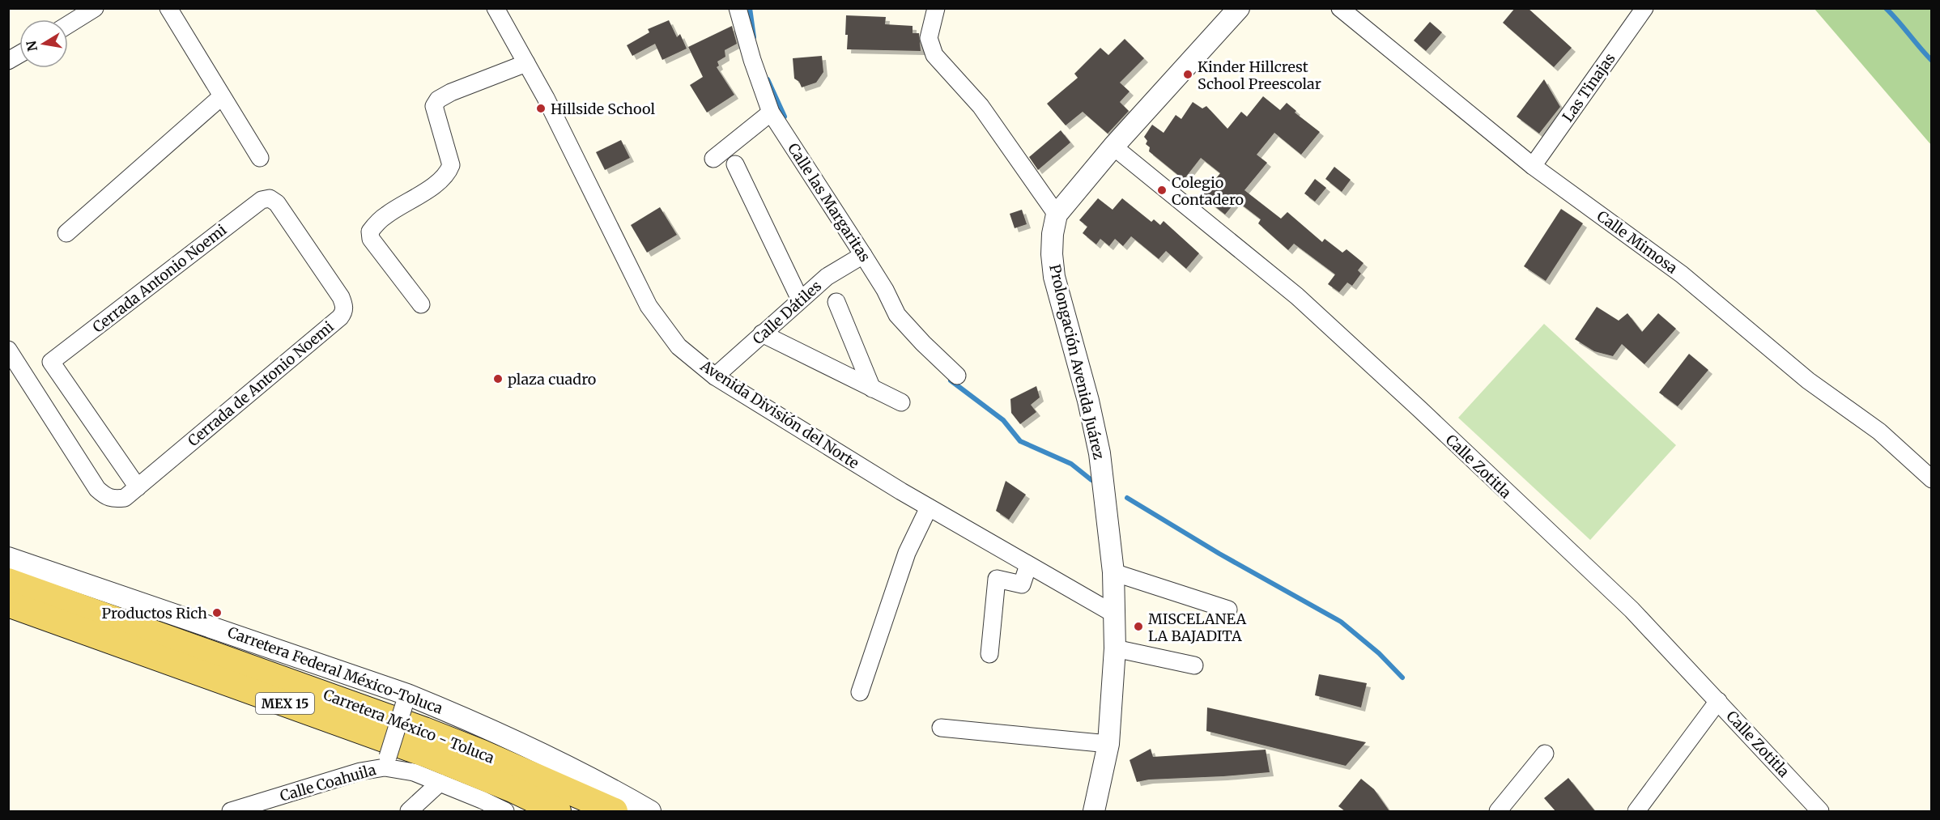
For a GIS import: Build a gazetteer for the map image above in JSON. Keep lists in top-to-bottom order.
{
  "streets": {
    "main road": ["MEX 15", "Carretera México - Toluca"],
    "street": [
      "Las Tinajas",
      "Calle las Margaritas",
      "Calle Mimosa",
      "Cerrada Antonio Noemi",
      "Calle Dátiles",
      "Prolongación Avenida Juárez",
      "Cerrada de Antonio Noemi",
      "Avenida División del Norte",
      "Calle Zotitla",
      "Carretera Federal México-Toluca",
      "Calle Coahuila"
    ]
  },
  "crossings": [
    ["Las Tinajas", "Calle Mimosa"],
    ["Calle las Margaritas", "Calle Dátiles"],
    ["Cerrada Antonio Noemi", "Cerrada de Antonio Noemi"],
    ["Calle Dátiles", "Avenida División del Norte"],
    ["Prolongación Avenida Juárez", "Avenida División del Norte"],
    ["Prolongación Avenida Juárez", "Calle Zotitla"]
  ],
  "places": [
    "Kinder Hillcrest School Preescolar",
    "Hillside School",
    "Colegio Contadero",
    "plaza cuadro",
    "Productos Rich",
    "MISCELANEA LA BAJADITA"
  ],
  "north": "left"
}
